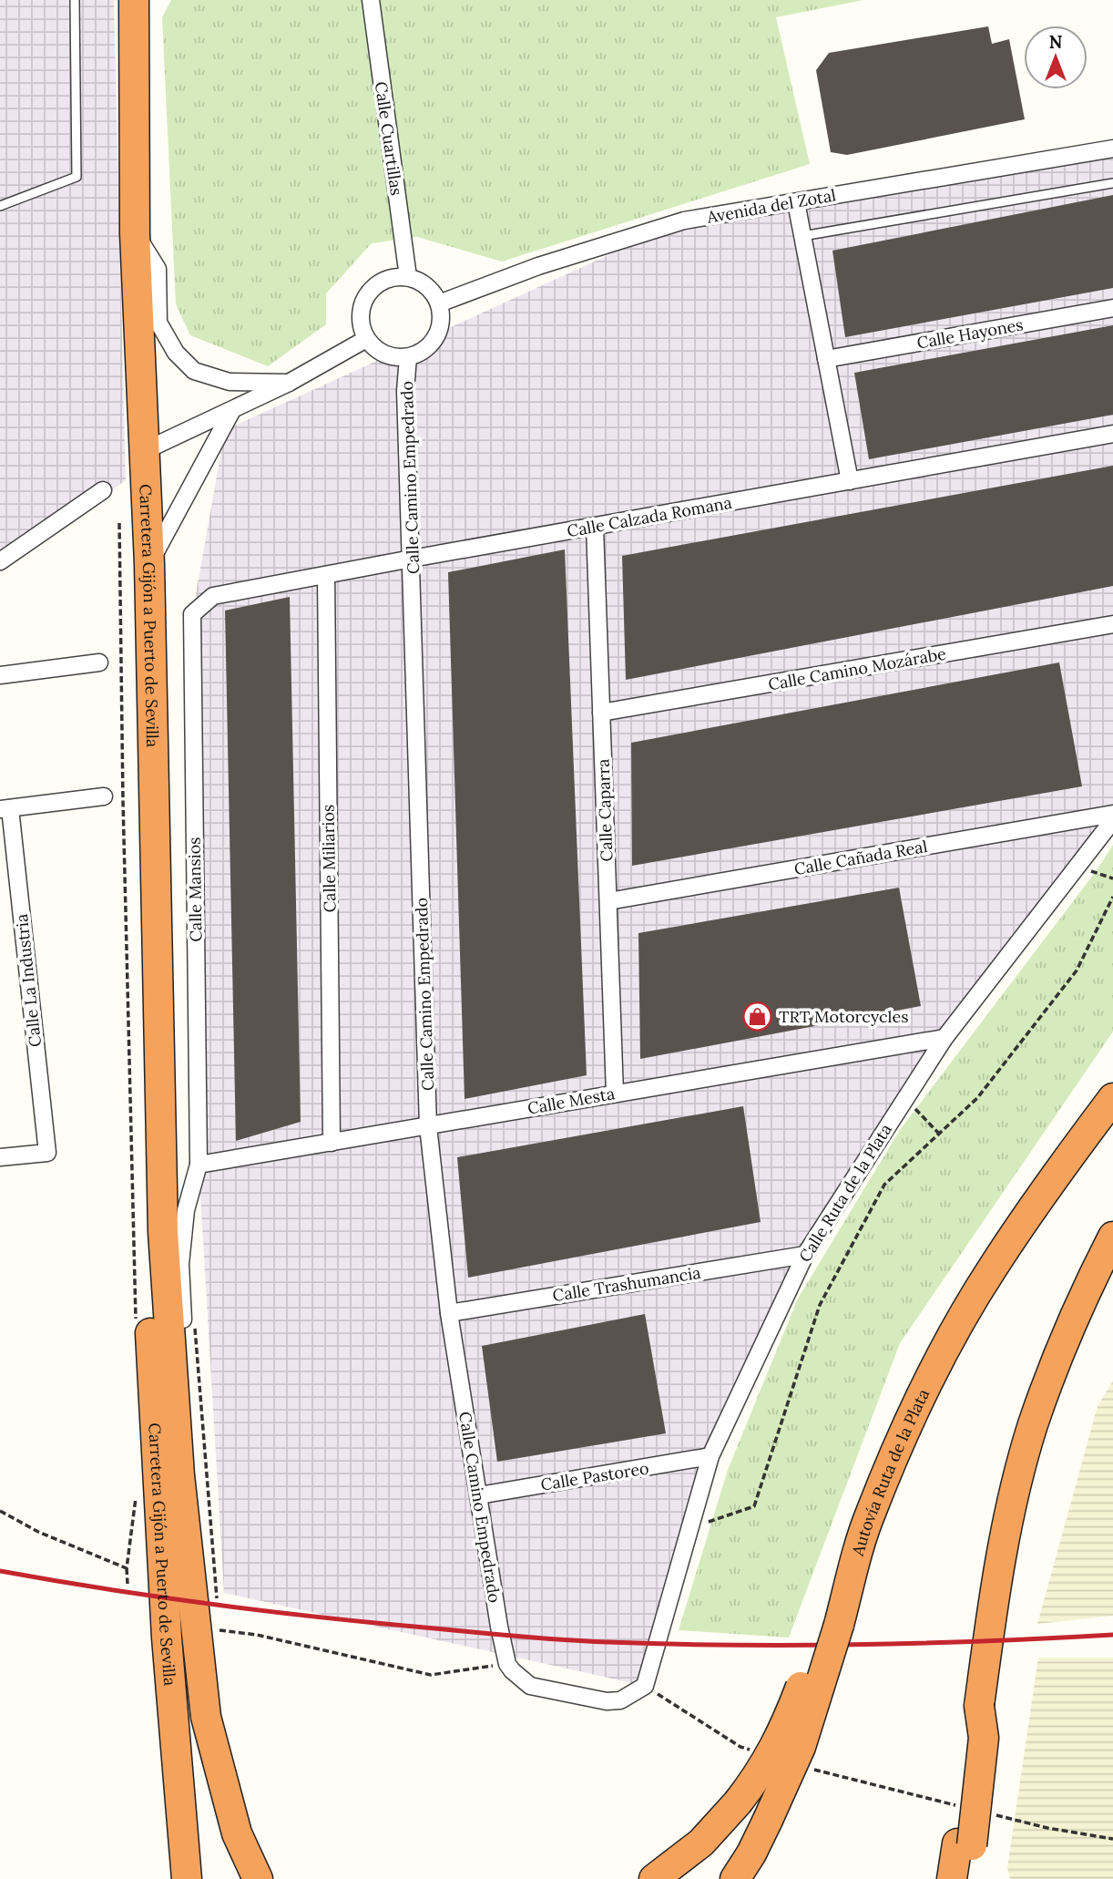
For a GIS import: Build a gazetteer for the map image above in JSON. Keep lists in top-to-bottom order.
{
  "streets": {
    "highway": ["Carretera Gijón a Puerto de Sevilla", "Autovía Ruta de la Plata"],
    "street": [
      "Calle Cuartillas",
      "Avenida del Zotal",
      "Calle Hayones",
      "Calle Camino Empedrado",
      "Calle Calzada Romana",
      "Calle Camino Mozárabe",
      "Calle Caparra",
      "Calle Cañada Real",
      "Calle Miliarios",
      "Calle Mansios",
      "Calle La Industria",
      "Calle Mesta",
      "Calle Ruta de la Plata",
      "Calle Trashumancia",
      "Calle Pastoreo"
    ]
  },
  "crossings": [
    ["Calle Cuartillas", "Avenida del Zotal"],
    ["Calle Cuartillas", "Calle Camino Empedrado"],
    ["Avenida del Zotal", "Calle Camino Empedrado"],
    ["Calle Camino Empedrado", "Calle Calzada Romana"],
    ["Calle Camino Empedrado", "Calle Mesta"],
    ["Calle Camino Empedrado", "Calle Trashumancia"],
    ["Calle Camino Empedrado", "Calle Pastoreo"],
    ["Calle Calzada Romana", "Calle Caparra"],
    ["Calle Calzada Romana", "Calle Miliarios"],
    ["Calle Calzada Romana", "Calle Mansios"],
    ["Carretera Gijón a Puerto de Sevilla", "Calle Mansios"],
    ["Calle Camino Mozárabe", "Calle Caparra"],
    ["Calle Caparra", "Calle Cañada Real"],
    ["Calle Caparra", "Calle Mesta"],
    ["Calle Miliarios", "Calle Mesta"],
    ["Calle Mansios", "Calle Mesta"],
    ["Calle Mesta", "Calle Ruta de la Plata"],
    ["Calle Ruta de la Plata", "Calle Trashumancia"],
    ["Calle Ruta de la Plata", "Calle Pastoreo"]
  ],
  "places": {
    "shop": ["TRT Motorcycles"]
  },
  "north": "top"
}
